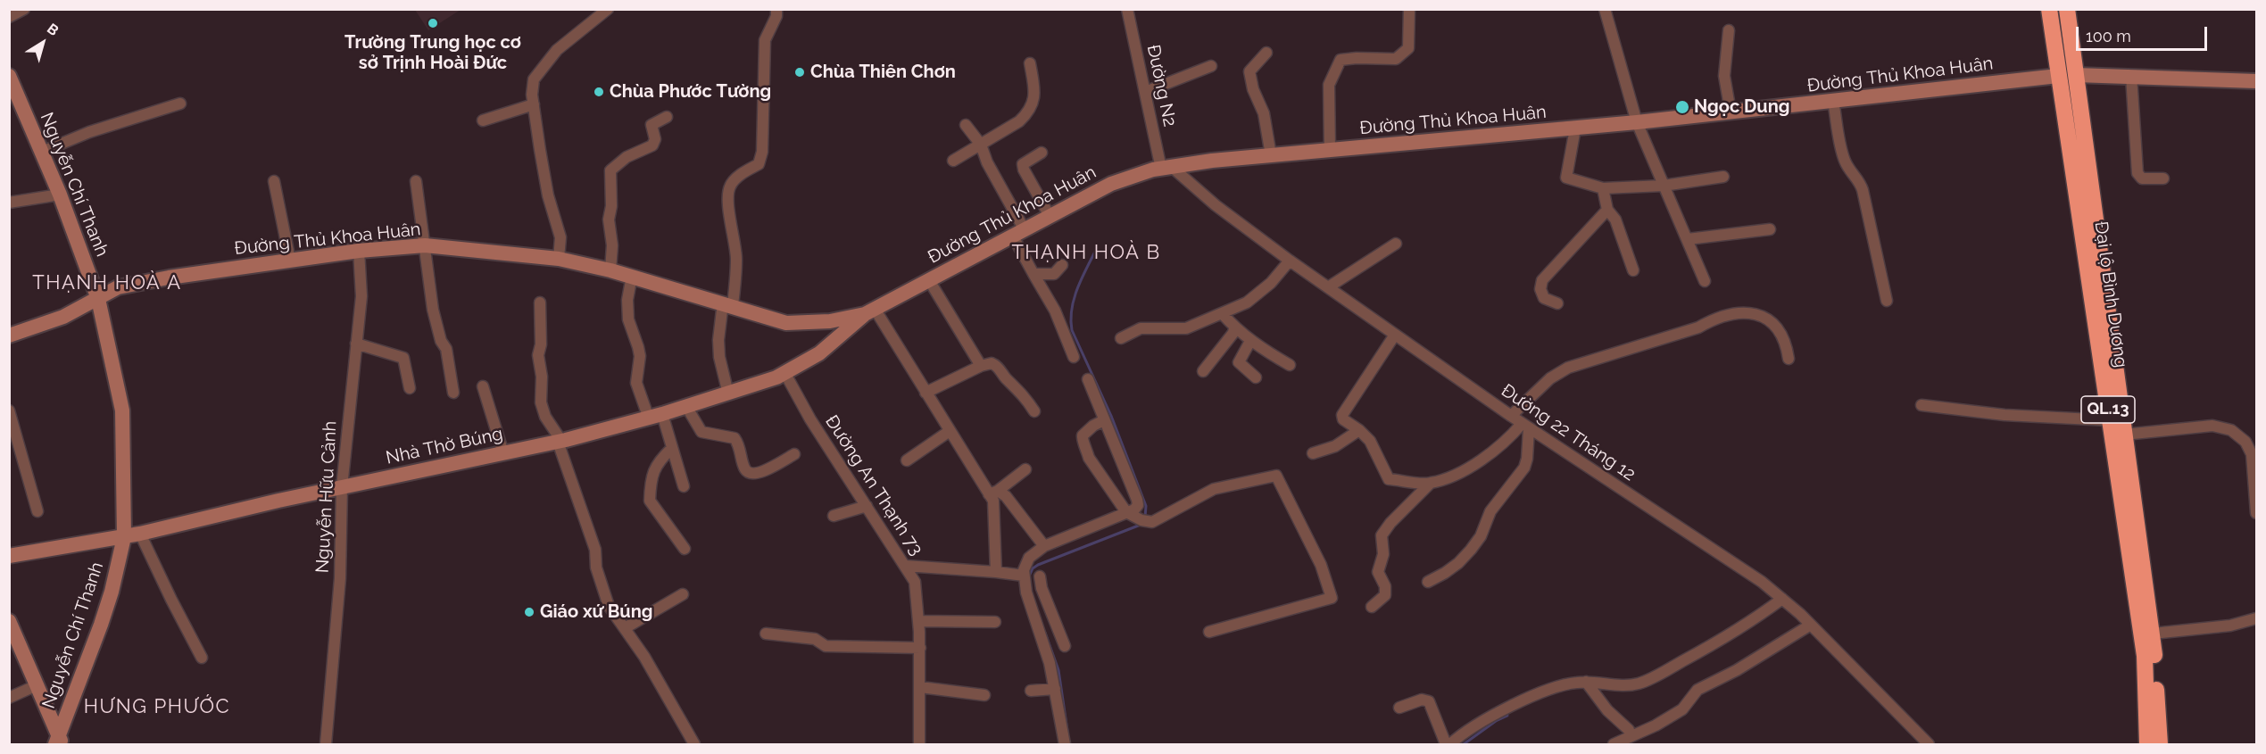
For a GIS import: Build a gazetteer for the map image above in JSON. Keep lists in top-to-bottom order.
{
  "streets": {
    "highway": ["Đại lộ Bình Dương", "QL.13"],
    "main road": ["Đường Thủ Khoa Huân", "Nguyễn Chí Thanh", "Nhà Thờ Búng"],
    "street": [
      "Đường N2",
      "Đường 22 Tháng 12",
      "Đường An Thạnh 73",
      "Nguyễn Hữu Cảnh"
    ]
  },
  "crossings": [
    ["Đường Thủ Khoa Huân", "Đường N2"],
    ["Đường Thủ Khoa Huân", "Nguyễn Chí Thanh"],
    ["Đường Thủ Khoa Huân", "Đại lộ Bình Dương"],
    ["Đường Thủ Khoa Huân", "Đường 22 Tháng 12"],
    ["Đường Thủ Khoa Huân", "Nhà Thờ Búng"],
    ["Đường Thủ Khoa Huân", "Nguyễn Hữu Cảnh"],
    ["Đường N2", "Đường 22 Tháng 12"],
    ["Nguyễn Chí Thanh", "Nhà Thờ Búng"],
    ["Nhà Thờ Búng", "Đường An Thạnh 73"],
    ["Nhà Thờ Búng", "Nguyễn Hữu Cảnh"]
  ],
  "districts": ["THẠNH HOÀ B", "THẠNH HOÀ A", "HƯNG PHƯỚC"],
  "places": [
    "Trường Trung học cơ sở Trịnh Hoài Đức",
    "Chùa Thiên Chơn",
    "Chùa Phước Tường",
    "Ngọc Dung",
    "Giáo xứ Búng"
  ],
  "scale_bar": "100 m",
  "north": "top right"
}
